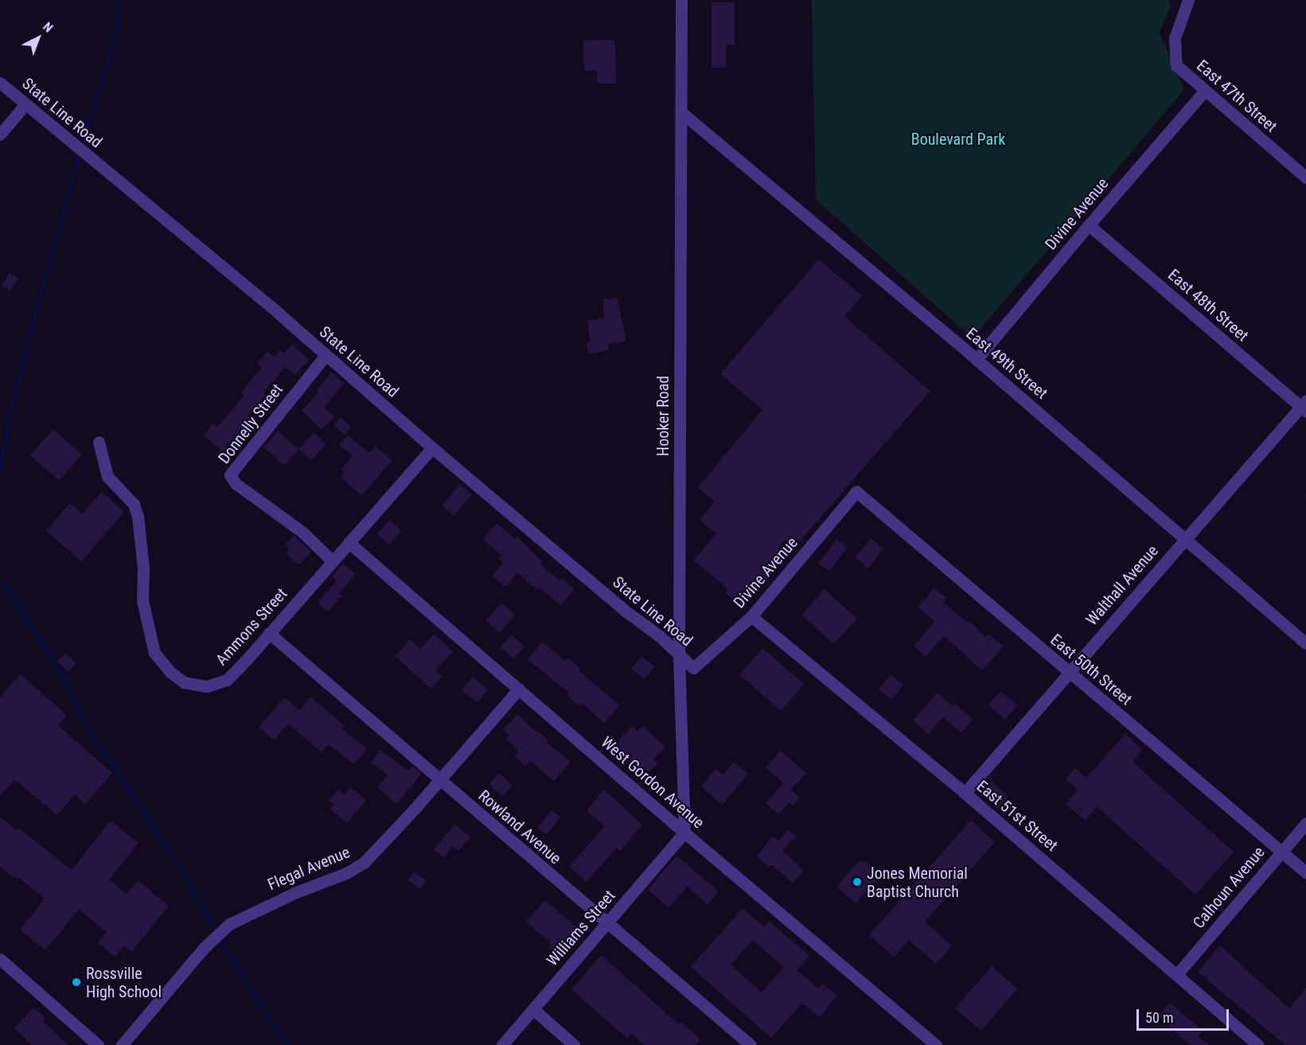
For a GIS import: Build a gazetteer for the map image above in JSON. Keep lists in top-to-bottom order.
{
  "streets": {
    "street": [
      "East 47th Street",
      "State Line Road",
      "Divine Avenue",
      "East 48th Street",
      "East 49th Street",
      "Hooker Road",
      "Donnelly Street",
      "Walthall Avenue",
      "Ammons Street",
      "East 50th Street",
      "West Gordon Avenue",
      "East 51st Street",
      "Rowland Avenue",
      "Flegal Avenue",
      "Calhoun Avenue",
      "Williams Street"
    ]
  },
  "crossings": [
    ["East 47th Street", "Divine Avenue"],
    ["State Line Road", "Divine Avenue"],
    ["State Line Road", "Hooker Road"],
    ["State Line Road", "Donnelly Street"],
    ["State Line Road", "Ammons Street"],
    ["Divine Avenue", "East 48th Street"],
    ["Divine Avenue", "East 49th Street"],
    ["Divine Avenue", "East 50th Street"],
    ["Divine Avenue", "East 51st Street"],
    ["East 48th Street", "Walthall Avenue"],
    ["East 49th Street", "Hooker Road"],
    ["East 49th Street", "Walthall Avenue"],
    ["Hooker Road", "West Gordon Avenue"],
    ["Hooker Road", "Williams Street"],
    ["Donnelly Street", "Ammons Street"],
    ["Walthall Avenue", "East 50th Street"],
    ["Walthall Avenue", "East 51st Street"],
    ["Ammons Street", "West Gordon Avenue"],
    ["Ammons Street", "Rowland Avenue"],
    ["East 50th Street", "Calhoun Avenue"],
    ["West Gordon Avenue", "Flegal Avenue"],
    ["West Gordon Avenue", "Williams Street"],
    ["East 51st Street", "Calhoun Avenue"],
    ["Rowland Avenue", "Flegal Avenue"],
    ["Rowland Avenue", "Williams Street"]
  ],
  "parks": ["Boulevard Park"],
  "places": ["Jones Memorial Baptist Church", "Rossville High School"],
  "scale_bar": "50 m",
  "north": "top right"
}
